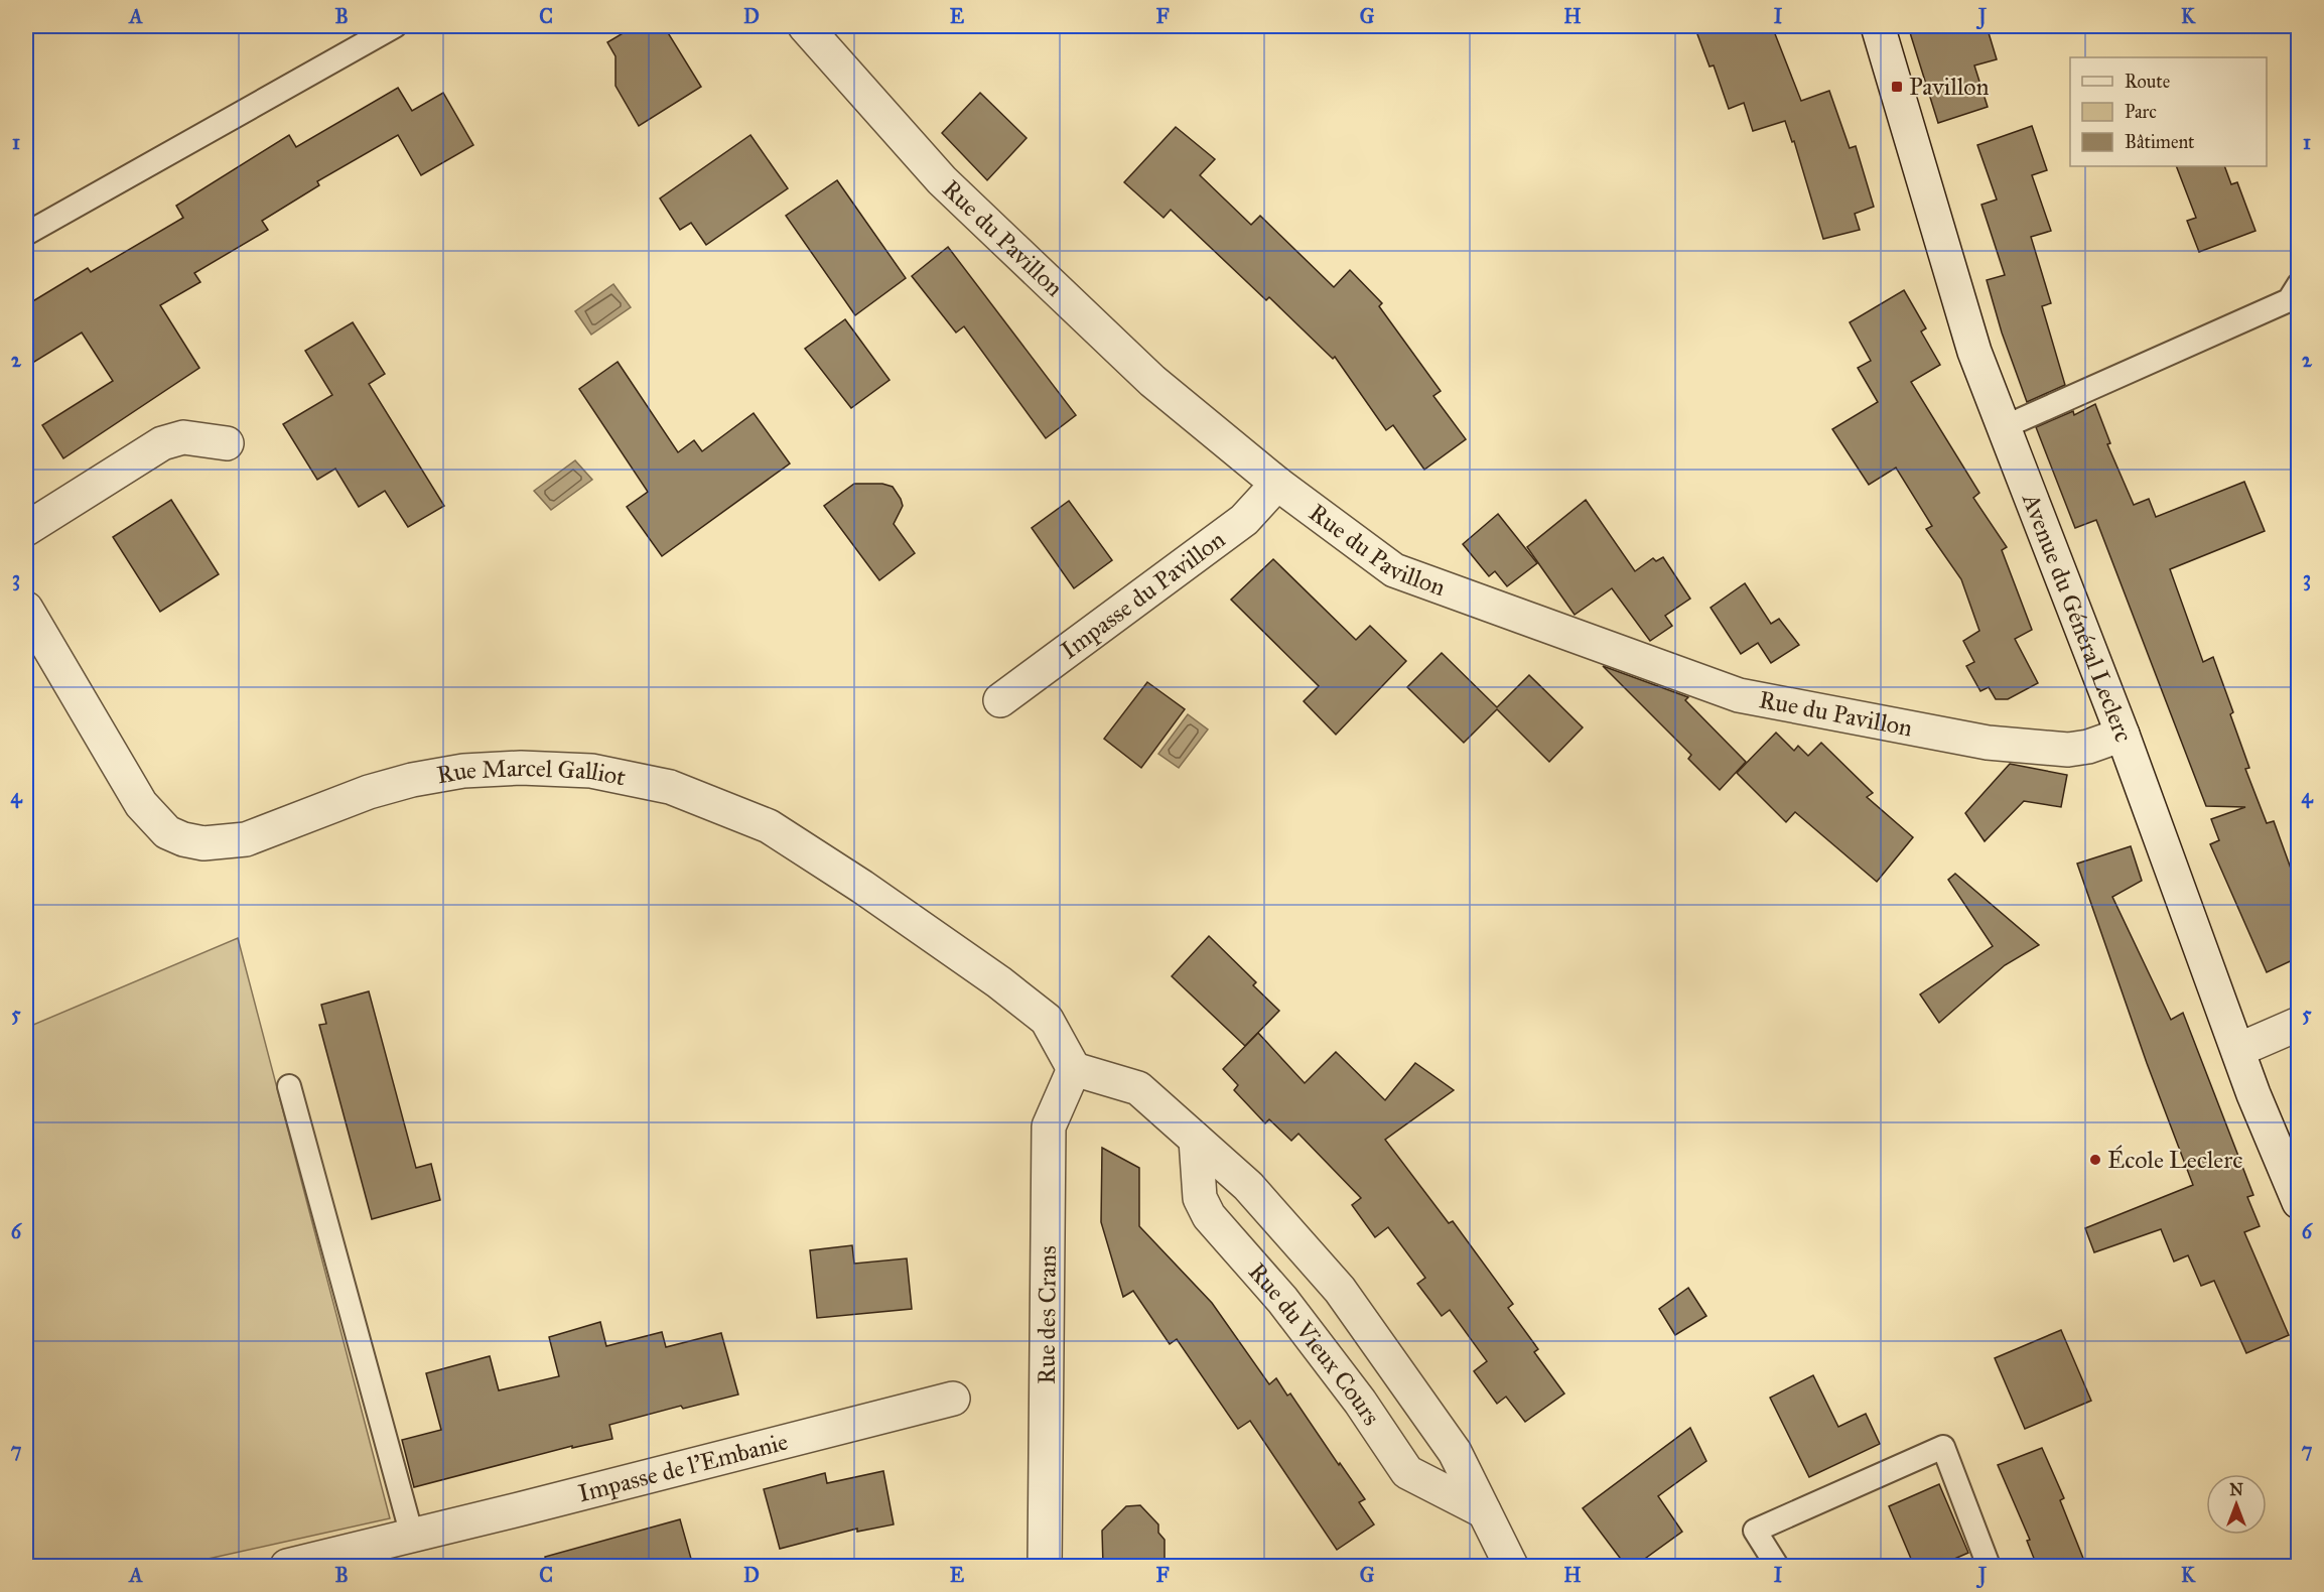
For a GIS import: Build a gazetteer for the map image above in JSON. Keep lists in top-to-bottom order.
{
  "streets": {
    "street": [
      "Rue du Pavillon",
      "Impasse du Pavillon",
      "Avenue du Général Leclerc",
      "Rue Marcel Galliot",
      "Rue des Crans",
      "Rue du Vieux Cours",
      "Impasse de l'Embanie"
    ]
  },
  "crossings": [
    ["Rue du Pavillon", "Impasse du Pavillon"],
    ["Rue du Pavillon", "Avenue du Général Leclerc"],
    ["Rue Marcel Galliot", "Rue des Crans"],
    ["Rue Marcel Galliot", "Rue du Vieux Cours"],
    ["Rue des Crans", "Rue du Vieux Cours"]
  ],
  "places": {
    "transit": ["Pavillon"],
    "other": ["École Leclerc"]
  },
  "legend": ["Route", "Parc", "Bâtiment"],
  "north": "top",
  "grid": {
    "columns": [
      "A",
      "B",
      "C",
      "D",
      "E",
      "F",
      "G",
      "H",
      "I",
      "J",
      "K"
    ],
    "rows": [
      "1",
      "2",
      "3",
      "4",
      "5",
      "6",
      "7"
    ]
  }
}
